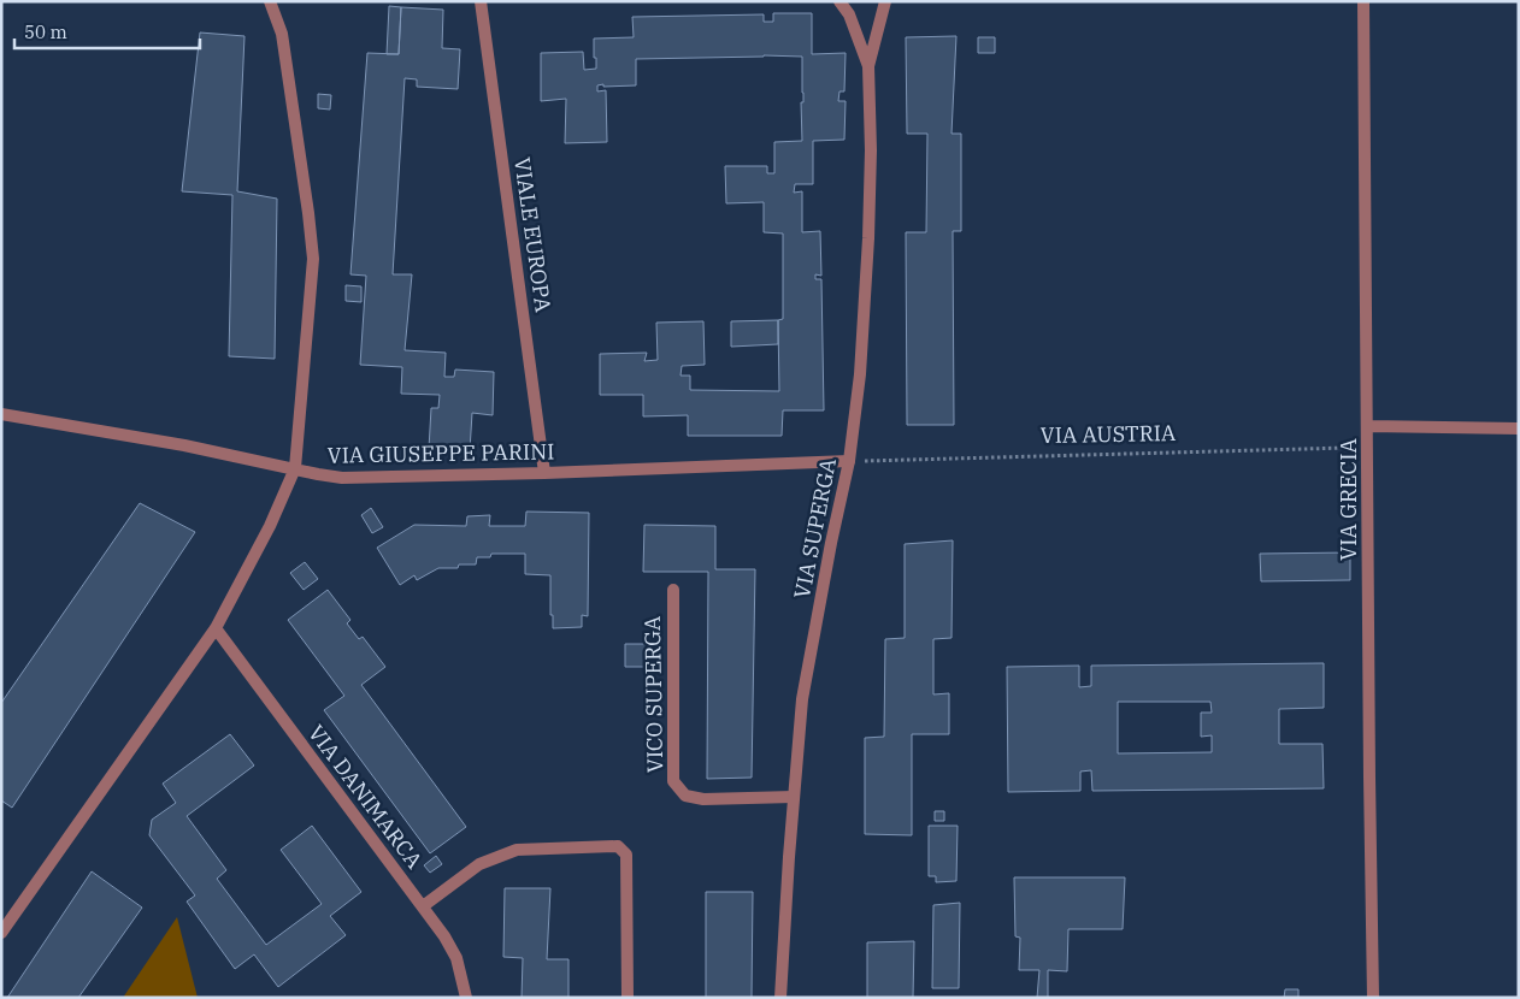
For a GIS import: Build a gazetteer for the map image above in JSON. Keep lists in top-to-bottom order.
{
  "streets": {
    "street": [
      "VIALE EUROPA",
      "VIA GIUSEPPE PARINI",
      "VIA GRECIA",
      "VIA SUPERGA",
      "VICO SUPERGA",
      "VIA DANIMARCA"
    ],
    "path": ["VIA AUSTRIA"]
  },
  "crossings": [
    ["VIALE EUROPA", "VIA GIUSEPPE PARINI"],
    ["VIA AUSTRIA", "VIA GIUSEPPE PARINI"],
    ["VIA AUSTRIA", "VIA GRECIA"],
    ["VIA AUSTRIA", "VIA SUPERGA"],
    ["VIA GIUSEPPE PARINI", "VIA SUPERGA"],
    ["VIA SUPERGA", "VICO SUPERGA"]
  ],
  "scale_bar": "50 m"
}
